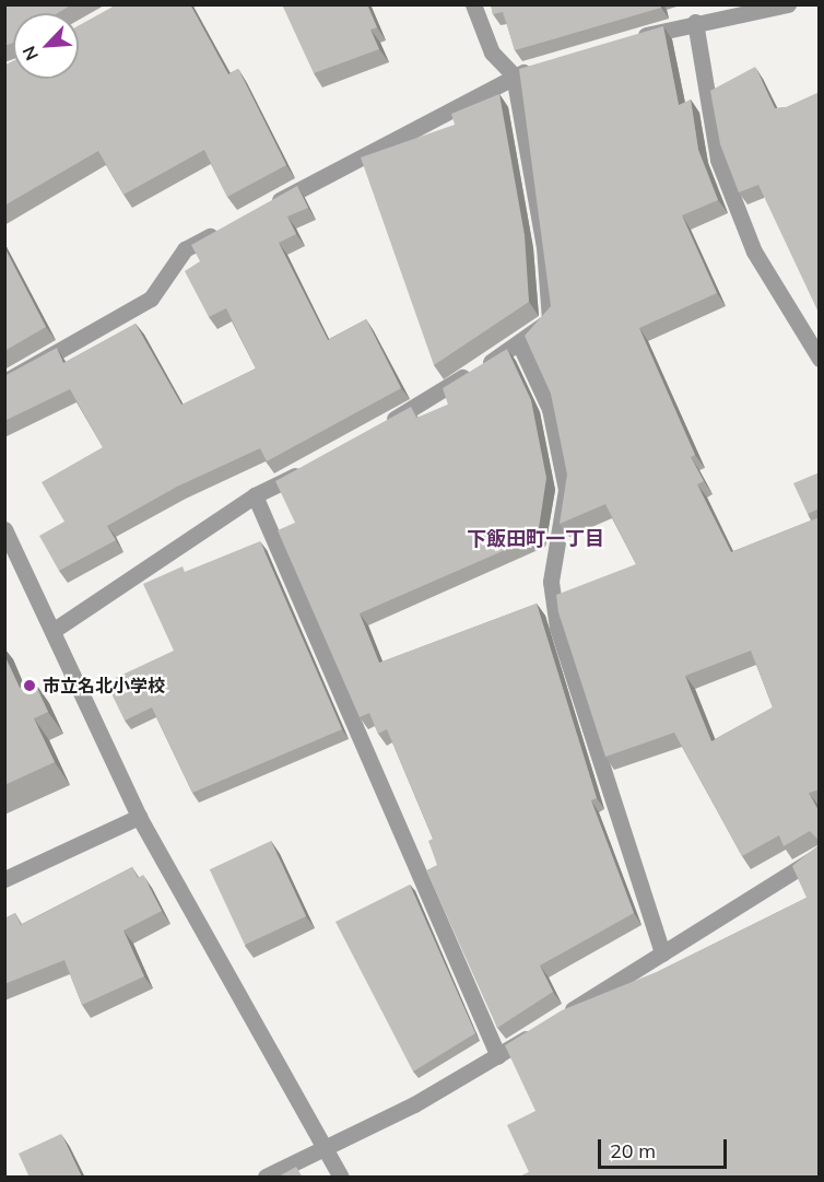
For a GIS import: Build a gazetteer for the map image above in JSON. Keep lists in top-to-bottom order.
{
  "districts": ["下飯田町一丁目"],
  "places": ["市立名北小学校"],
  "scale_bar": "20 m",
  "north": "bottom left"
}
